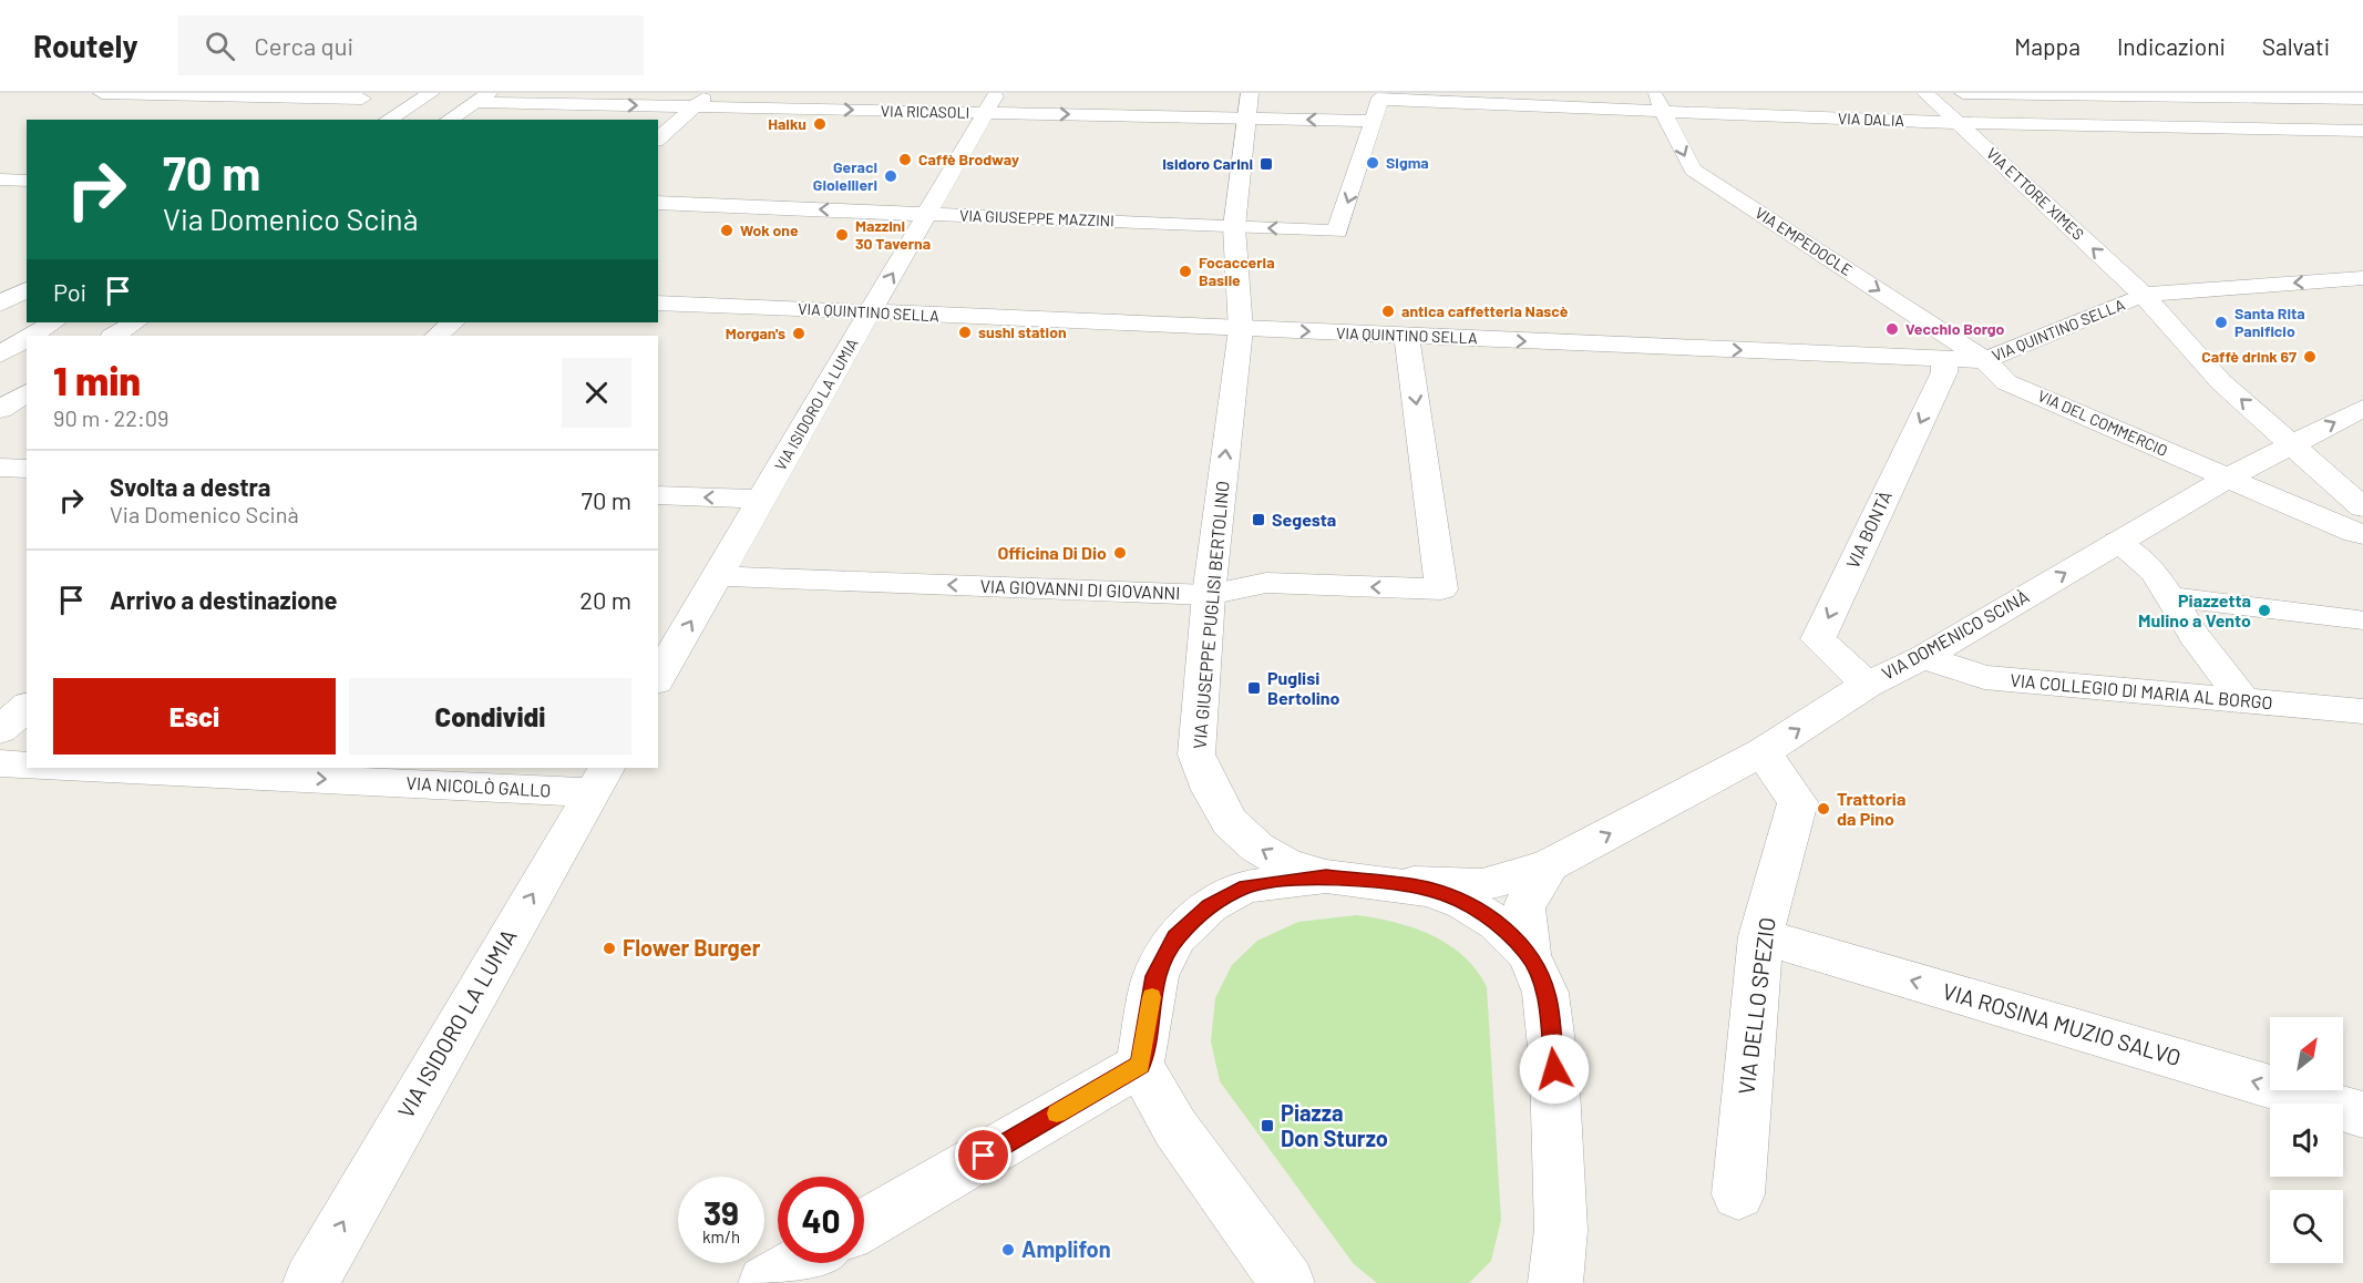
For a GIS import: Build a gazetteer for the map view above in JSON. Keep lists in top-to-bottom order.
{
  "streets": {
    "street": [
      "VIA RICASOLI",
      "VIA DALIA",
      "VIA ETTORE XIMES",
      "VIA GIUSEPPE MAZZINI",
      "VIA EMPEDOCLE",
      "VIA QUINTINO SELLA",
      "VIA ISIDORO LA LUMIA",
      "VIA DEL COMMERCIO",
      "VIA BONTÀ",
      "VIA GIOVANNI DI GIOVANNI",
      "VIA GIUSEPPE PUGLISI BERTOLINO",
      "VIA DOMENICO SCINÀ",
      "VIA COLLEGIO DI MARIA AL BORGO",
      "VIA NICOLÒ GALLO",
      "VIA DELLO SPEZIO",
      "VIA ROSINA MUZIO SALVO"
    ]
  },
  "crossings": [
    ["VIA RICASOLI", "VIA GIUSEPPE MAZZINI"],
    ["VIA RICASOLI", "VIA ISIDORO LA LUMIA"],
    ["VIA RICASOLI", "VIA GIUSEPPE PUGLISI BERTOLINO"],
    ["VIA DALIA", "VIA ETTORE XIMES"],
    ["VIA DALIA", "VIA EMPEDOCLE"],
    ["VIA ETTORE XIMES", "VIA QUINTINO SELLA"],
    ["VIA ETTORE XIMES", "VIA DOMENICO SCINÀ"],
    ["VIA GIUSEPPE MAZZINI", "VIA ISIDORO LA LUMIA"],
    ["VIA GIUSEPPE MAZZINI", "VIA GIUSEPPE PUGLISI BERTOLINO"],
    ["VIA EMPEDOCLE", "VIA QUINTINO SELLA"],
    ["VIA EMPEDOCLE", "VIA DEL COMMERCIO"],
    ["VIA QUINTINO SELLA", "VIA ISIDORO LA LUMIA"],
    ["VIA QUINTINO SELLA", "VIA DEL COMMERCIO"],
    ["VIA QUINTINO SELLA", "VIA BONTÀ"],
    ["VIA QUINTINO SELLA", "VIA GIOVANNI DI GIOVANNI"],
    ["VIA QUINTINO SELLA", "VIA GIUSEPPE PUGLISI BERTOLINO"],
    ["VIA ISIDORO LA LUMIA", "VIA GIOVANNI DI GIOVANNI"],
    ["VIA ISIDORO LA LUMIA", "VIA NICOLÒ GALLO"],
    ["VIA DEL COMMERCIO", "VIA DOMENICO SCINÀ"],
    ["VIA BONTÀ", "VIA DOMENICO SCINÀ"],
    ["VIA GIOVANNI DI GIOVANNI", "VIA GIUSEPPE PUGLISI BERTOLINO"],
    ["VIA DOMENICO SCINÀ", "VIA COLLEGIO DI MARIA AL BORGO"],
    ["VIA DOMENICO SCINÀ", "VIA DELLO SPEZIO"],
    ["VIA DELLO SPEZIO", "VIA ROSINA MUZIO SALVO"]
  ],
  "one_way": [
    "VIA GIUSEPPE MAZZINI",
    "VIA EMPEDOCLE",
    "VIA QUINTINO SELLA",
    "VIA ISIDORO LA LUMIA",
    "VIA BONTÀ",
    "VIA GIUSEPPE PUGLISI BERTOLINO",
    "VIA DOMENICO SCINÀ",
    "VIA NICOLÒ GALLO",
    "VIA ROSINA MUZIO SALVO"
  ],
  "places": {
    "other": [
      "Haiku",
      "Caffè Brodway",
      "Sigma",
      "Geraci Gioiellieri",
      "Wok one",
      "Mazzini 30 Taverna",
      "Focacceria Basile",
      "antica caffetteria Nascè",
      "Santa Rita Panificio",
      "Vecchio Borgo",
      "sushi station",
      "Morgan's",
      "Caffè drink 67",
      "Officina Di Dio",
      "Piazzetta Mulino a Vento",
      "Trattoria da Pino",
      "Flower Burger",
      "Amplifon"
    ],
    "transit": [
      "Isidoro Carini",
      "Segesta",
      "Puglisi Bertolino",
      "Piazza Don Sturzo"
    ]
  },
  "north": "top right",
  "page": {
    "header": "Routely",
    "search": "Cerca qui",
    "nav": ["Mappa", "Indicazioni", "Salvati"],
    "turn": ["70 m", "Via Domenico Scinà"],
    "then": "Poi",
    "heading": ["1 min", "90 m · 22:09"],
    "list": [
      {
        "name": "Svolta a destra",
        "note": "Via Domenico Scinà",
        "value": "70 m"
      },
      {
        "name": "Arrivo a destinazione",
        "value": "20 m"
      }
    ],
    "buttons": ["Esci", "Condividi"],
    "speed": "39 km/h",
    "limit": "40"
  }
}
